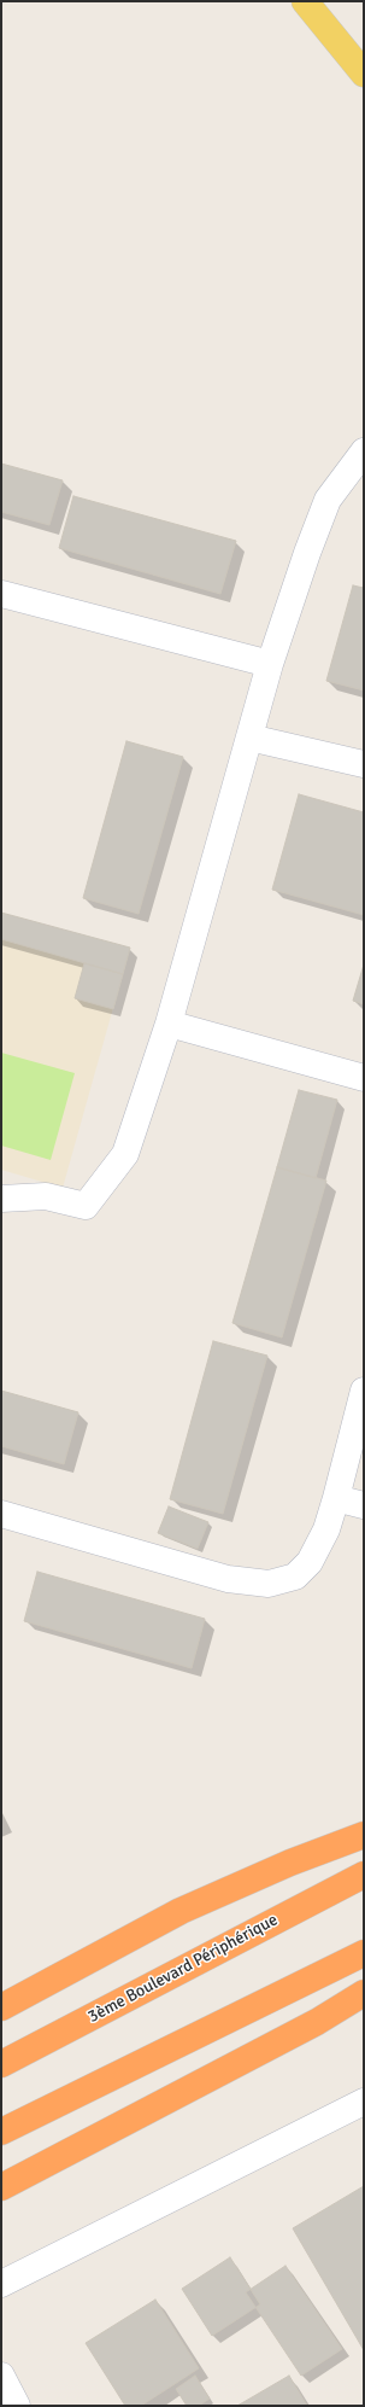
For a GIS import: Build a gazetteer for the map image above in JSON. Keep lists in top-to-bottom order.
{
  "streets": {
    "highway": ["3ème Boulevard Périphérique"]
  }
}
